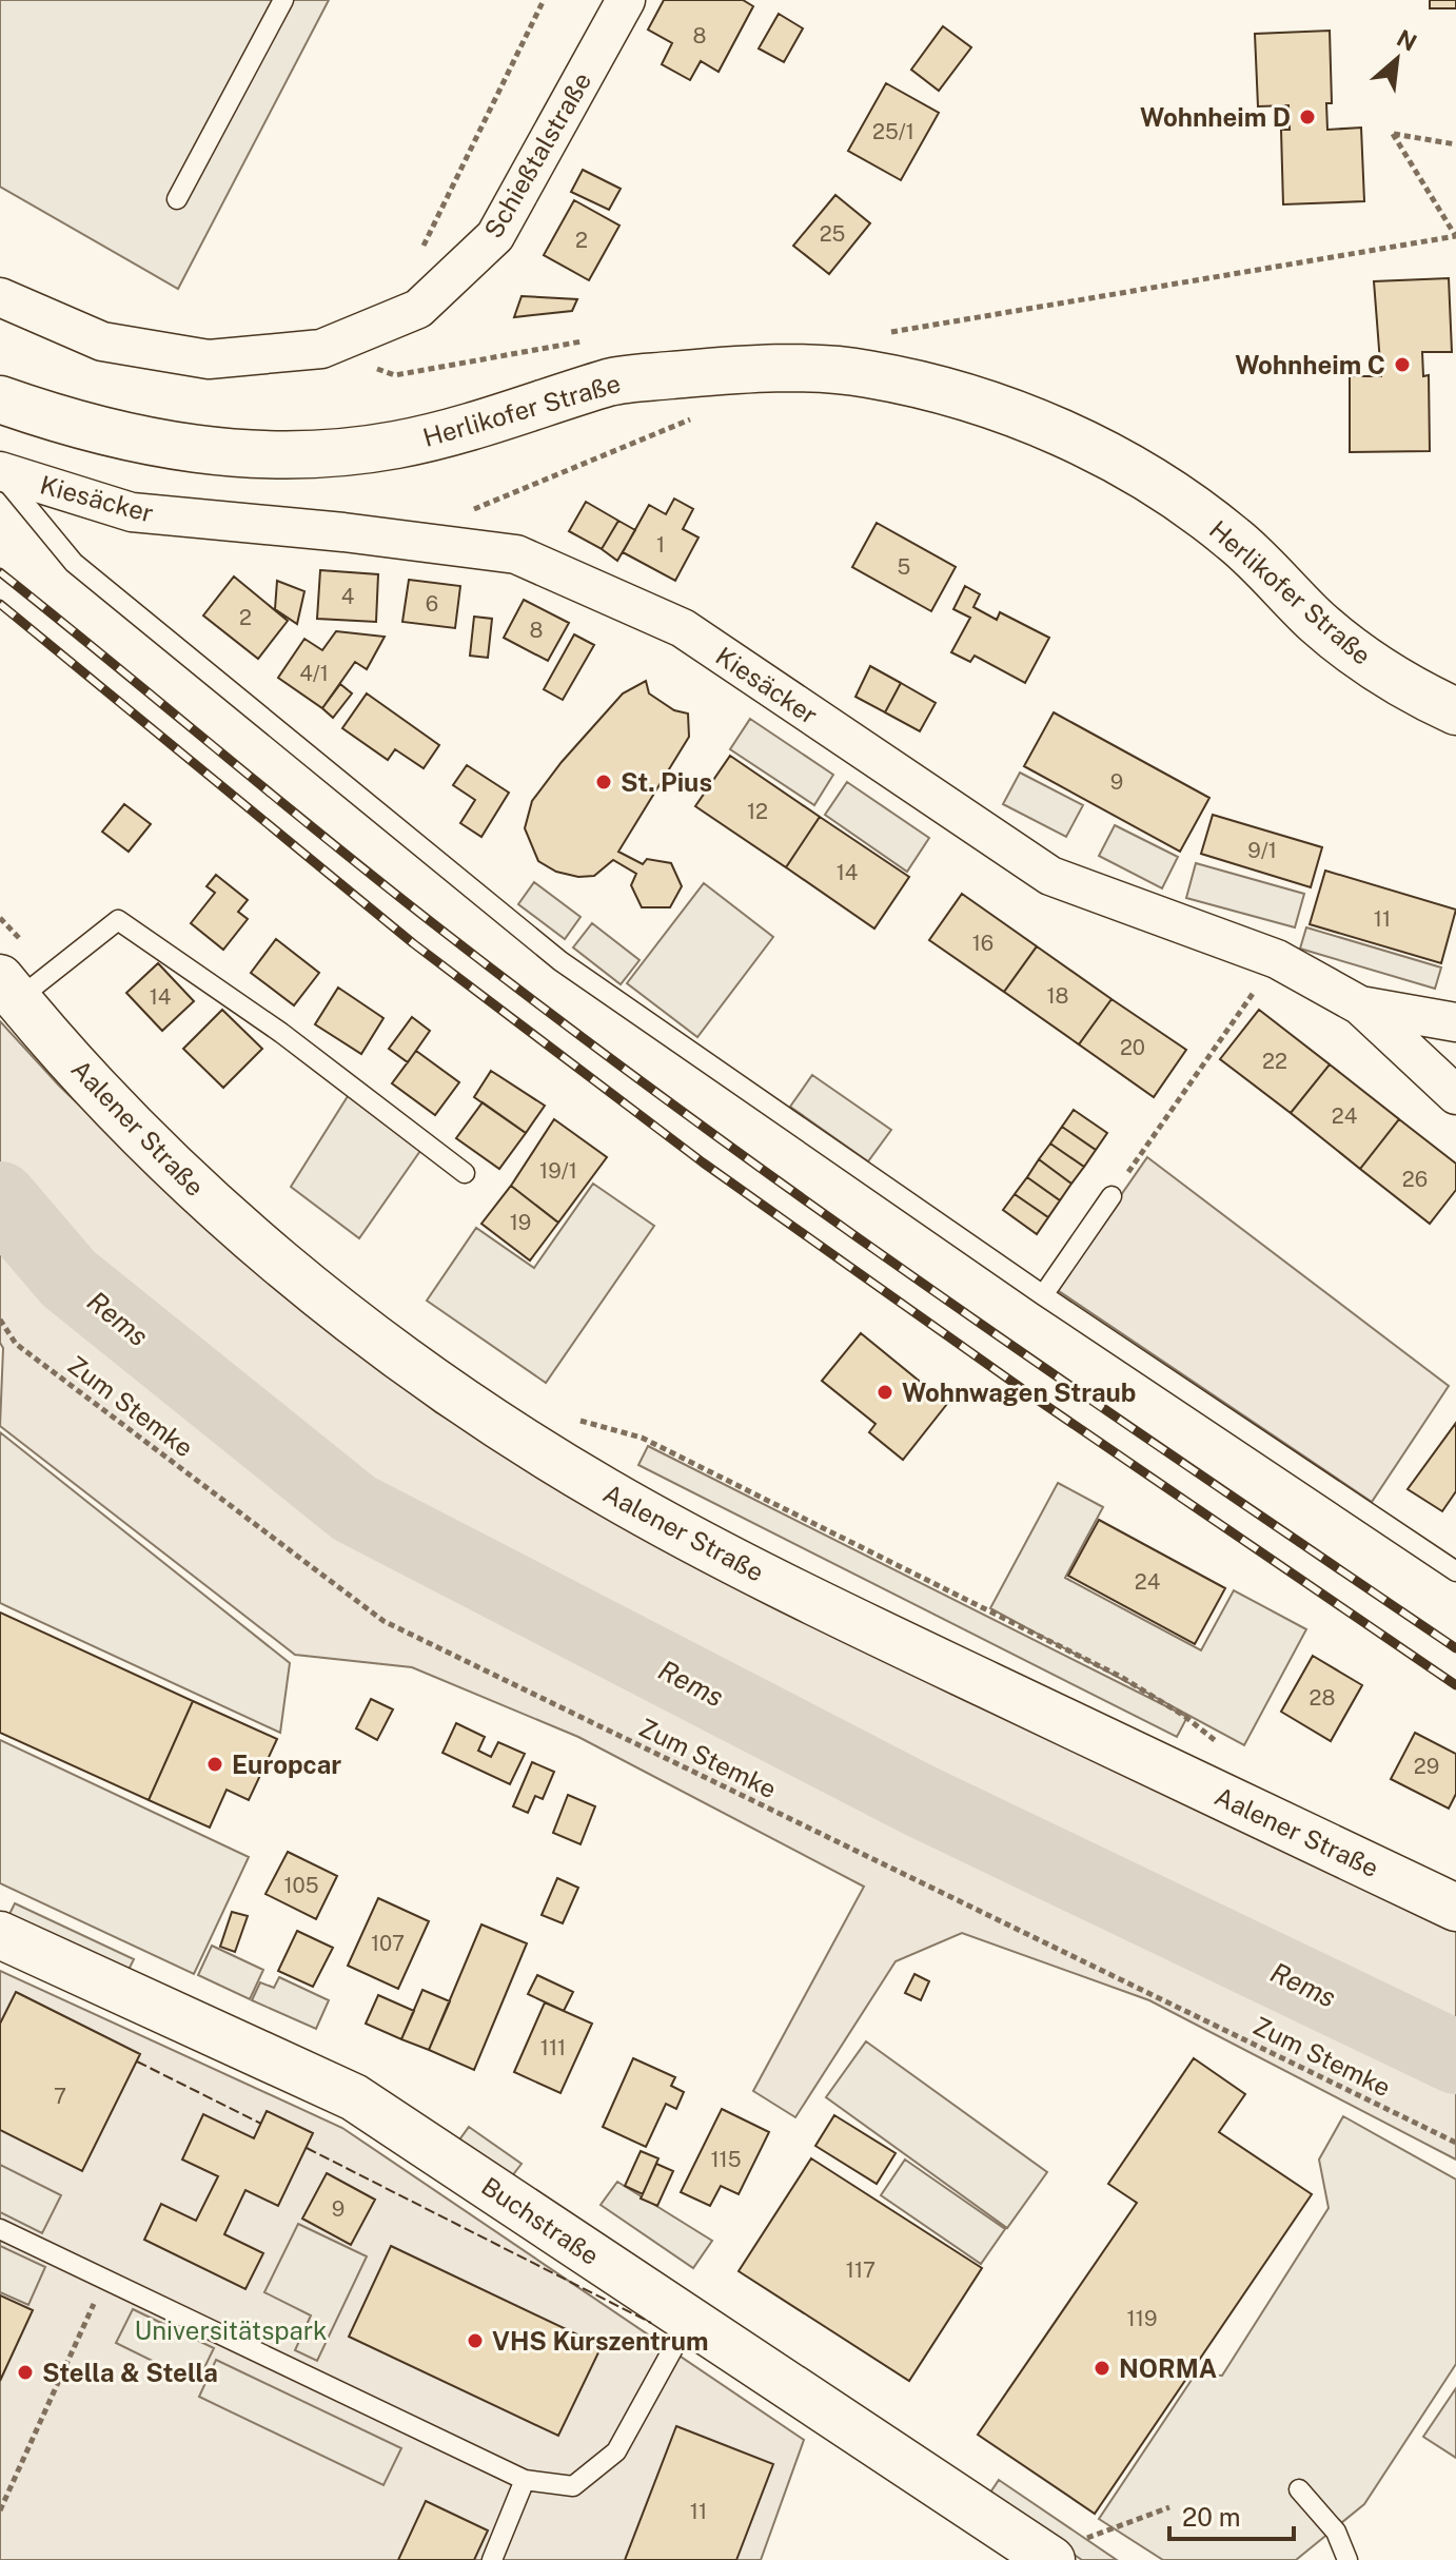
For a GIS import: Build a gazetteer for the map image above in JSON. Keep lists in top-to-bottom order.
{
  "streets": {
    "main road": ["Herlikofer Straße", "Aalener Straße", "Buchstraße"],
    "street": ["Schießtalstraße", "Kiesäcker"],
    "path": ["Zum Stemke"]
  },
  "water": ["Rems"],
  "parks": ["Universitätspark"],
  "places": [
    "Wohnheim D",
    "Wohnheim C",
    "St. Pius",
    "Wohnwagen Straub",
    "Europcar",
    "VHS Kurszentrum",
    "NORMA",
    "Stella & Stella"
  ],
  "house_numbers": [
    "8",
    "25/1",
    "25",
    "2",
    "1",
    "5",
    "4",
    "6",
    "2",
    "8",
    "4/1",
    "9",
    "12",
    "9/1",
    "14",
    "11",
    "16",
    "18",
    "14",
    "20",
    "22",
    "24",
    "19/1",
    "26",
    "19",
    "24",
    "28",
    "29",
    "105",
    "107",
    "111",
    "7",
    "115",
    "9",
    "117",
    "119",
    "11"
  ],
  "scale_bar": "20 m",
  "north": "top right"
}
